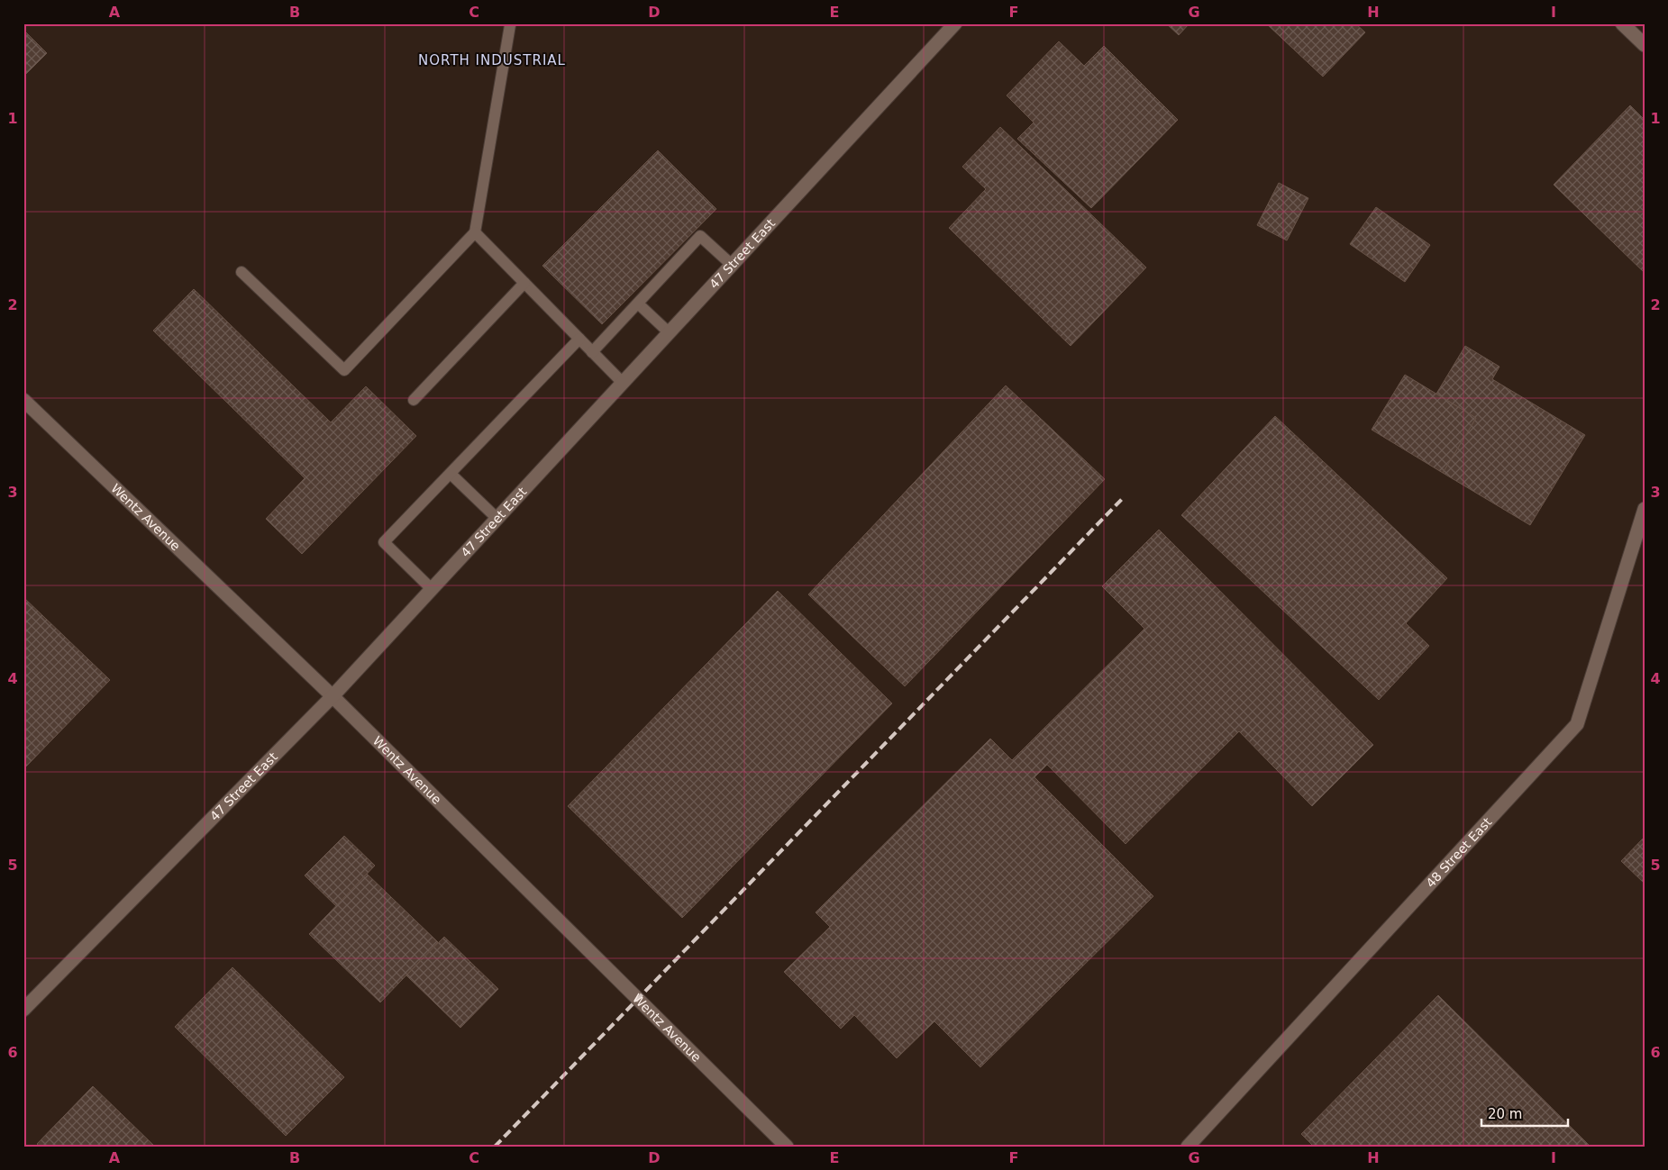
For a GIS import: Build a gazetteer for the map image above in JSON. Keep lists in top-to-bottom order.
{
  "streets": {
    "street": ["47 Street East", "Wentz Avenue", "48 Street East"]
  },
  "crossings": [
    ["47 Street East", "Wentz Avenue"]
  ],
  "districts": ["NORTH INDUSTRIAL"],
  "scale_bar": "20 m",
  "grid": {
    "columns": [
      "A",
      "B",
      "C",
      "D",
      "E",
      "F",
      "G",
      "H",
      "I"
    ],
    "rows": [
      "1",
      "2",
      "3",
      "4",
      "5",
      "6"
    ]
  }
}
